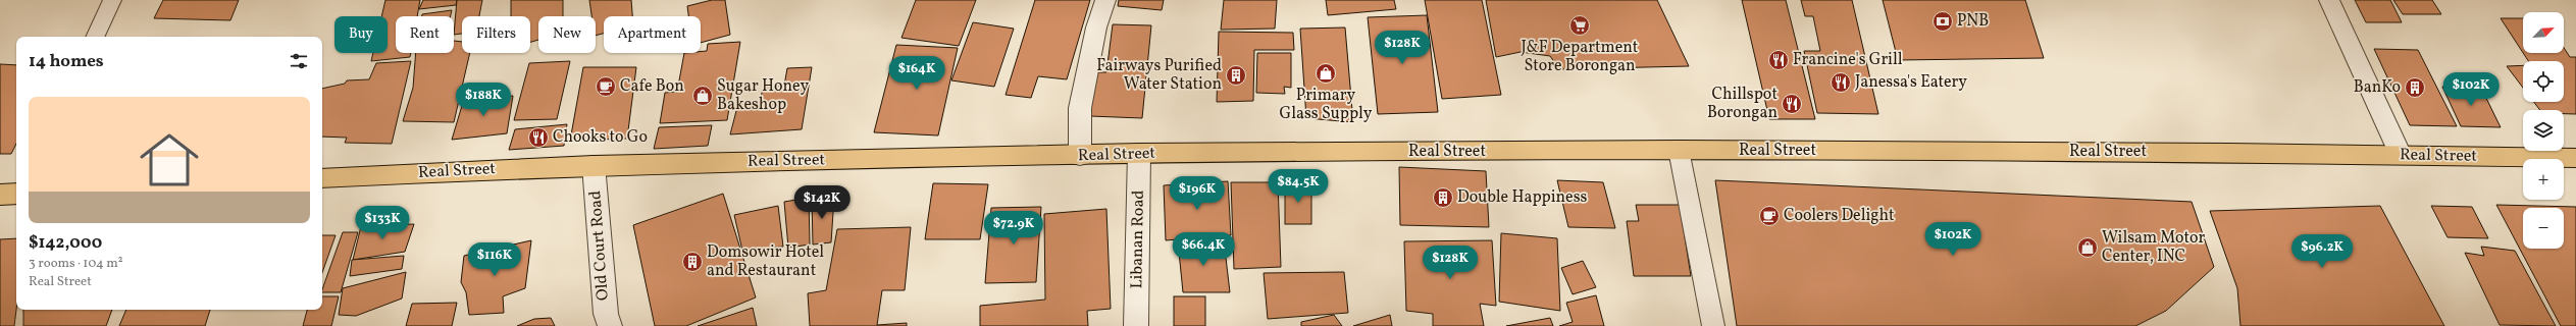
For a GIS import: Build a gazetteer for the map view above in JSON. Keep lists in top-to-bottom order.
{
  "streets": {
    "main road": ["Real Street"],
    "street": ["Libanan Road", "Old Court Road"]
  },
  "crossings": [
    ["Real Street", "Libanan Road"],
    ["Real Street", "Old Court Road"]
  ],
  "places": {
    "bank": ["PNB"],
    "supermarket": ["J&F Department Store Borongan"],
    "restaurant": [
      "Francine's Grill",
      "Janessa's Eatery",
      "Chillspot Borongan",
      "Chooks to Go"
    ],
    "shop": ["Primary Glass Supply", "Sugar Honey Bakeshop", "Wilsam Motor Center, INC"],
    "building": [
      "Fairways Purified Water Station",
      "BanKo",
      "Double Happiness",
      "Domsowir Hotel and Restaurant"
    ],
    "cafe": ["Cafe Bon", "Coolers Delight"]
  },
  "north": "top right",
  "page": {
    "map_buttons": ["+", "−"],
    "chip": [
      "Buy",
      "Rent",
      "Filters",
      "New",
      "Apartment"
    ],
    "price": [
      "$128K",
      "$164K",
      "$102K",
      "$188K",
      "$84.5K",
      "$196K",
      "$142K",
      "$133K",
      "$72.9K",
      "$102K",
      "$66.4K",
      "$96.2K",
      "$116K",
      "$128K"
    ],
    "heading": "14 homes",
    "list": [
      {
        "name": "$142,000",
        "note": "3 rooms · 104 m² · Real Street"
      }
    ]
  }
}
